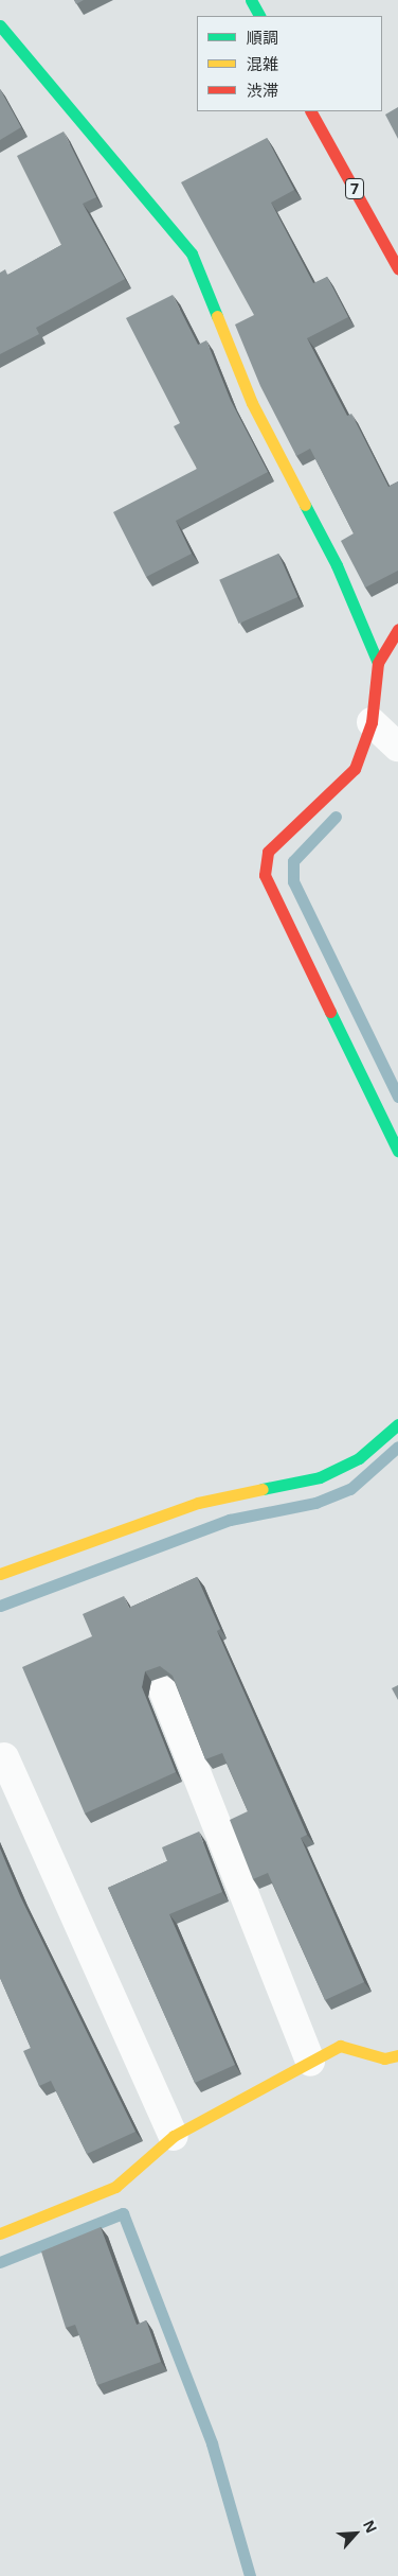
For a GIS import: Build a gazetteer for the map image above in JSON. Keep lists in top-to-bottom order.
{
  "streets": {
    "street": ["7"]
  },
  "legend": ["順調", "混雑", "渋滞"],
  "north": "top right"
}
